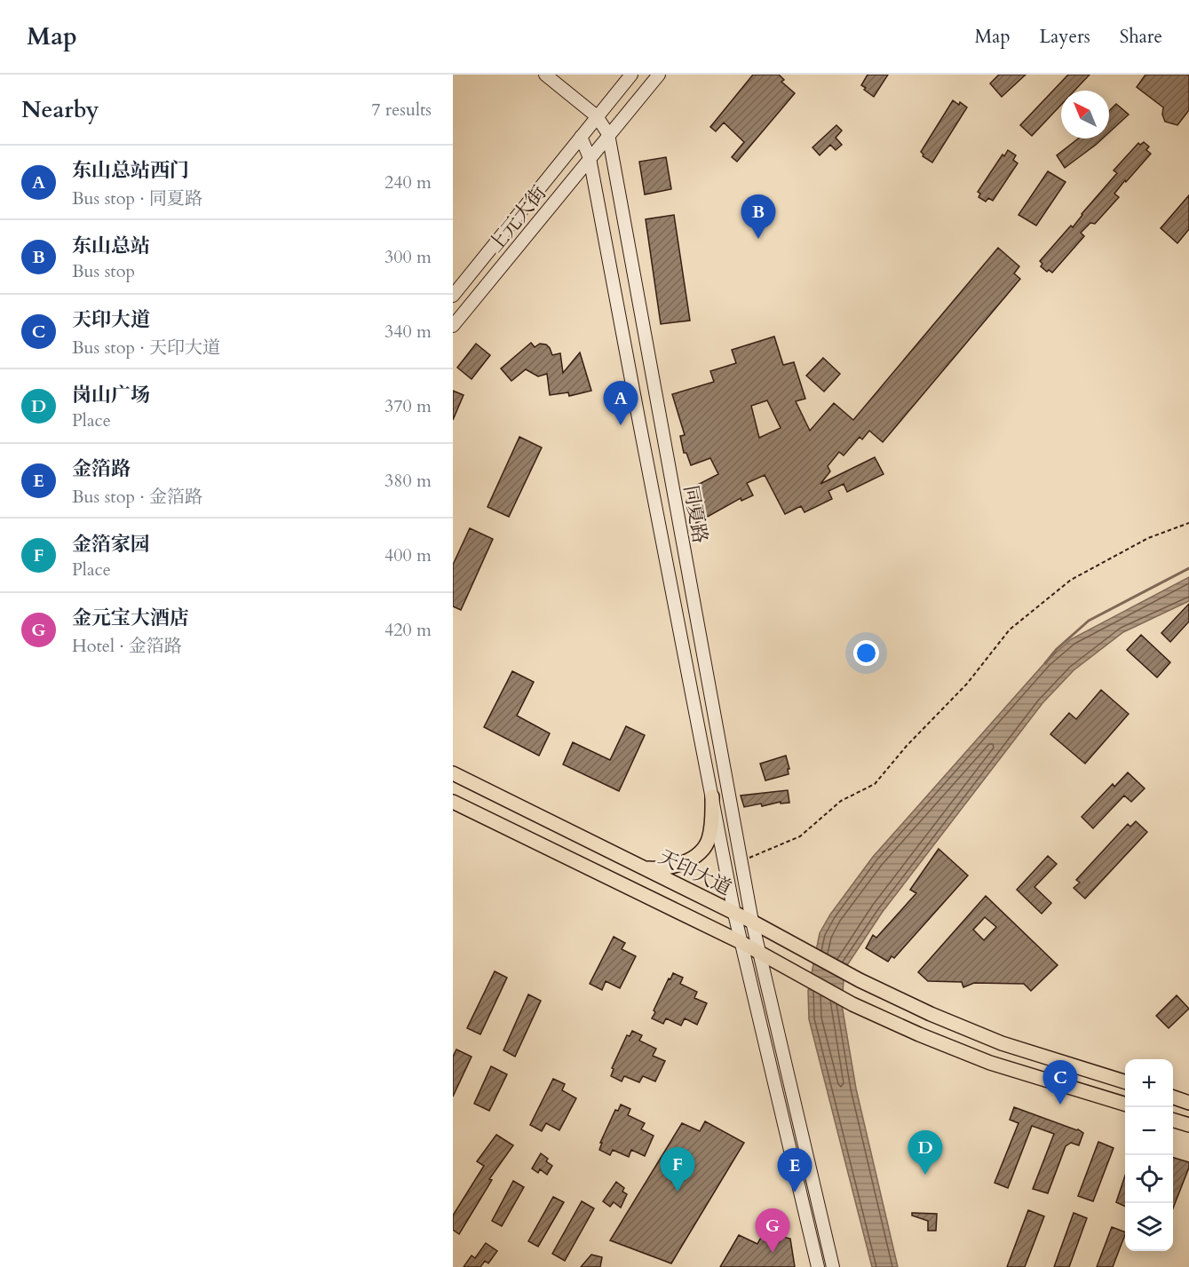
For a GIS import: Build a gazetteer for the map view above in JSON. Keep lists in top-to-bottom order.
{
  "streets": {
    "main road": ["上元大街", "同夏路", "天印大道"]
  },
  "crossings": [
    ["上元大街", "同夏路"],
    ["同夏路", "天印大道"]
  ],
  "north": "top left",
  "page": {
    "header": "Map",
    "nav": ["Map", "Layers", "Share"],
    "heading": ["Nearby", "7 results"],
    "list": [
      {
        "mark": "A",
        "name": "东山总站西门",
        "note": "Bus stop · 同夏路",
        "value": "240 m"
      },
      {
        "mark": "B",
        "name": "东山总站",
        "note": "Bus stop",
        "value": "300 m"
      },
      {
        "mark": "C",
        "name": "天印大道",
        "note": "Bus stop · 天印大道",
        "value": "340 m"
      },
      {
        "mark": "D",
        "name": "岗山广场",
        "note": "Place",
        "value": "370 m"
      },
      {
        "mark": "E",
        "name": "金箔路",
        "note": "Bus stop · 金箔路",
        "value": "380 m"
      },
      {
        "mark": "F",
        "name": "金箔家园",
        "note": "Place",
        "value": "400 m"
      },
      {
        "mark": "G",
        "name": "金元宝大酒店",
        "note": "Hotel · 金箔路",
        "value": "420 m"
      }
    ],
    "pins": [
      "B",
      "A",
      "C",
      "D",
      "F",
      "E",
      "G"
    ],
    "map_buttons": ["+", "−"]
  }
}
